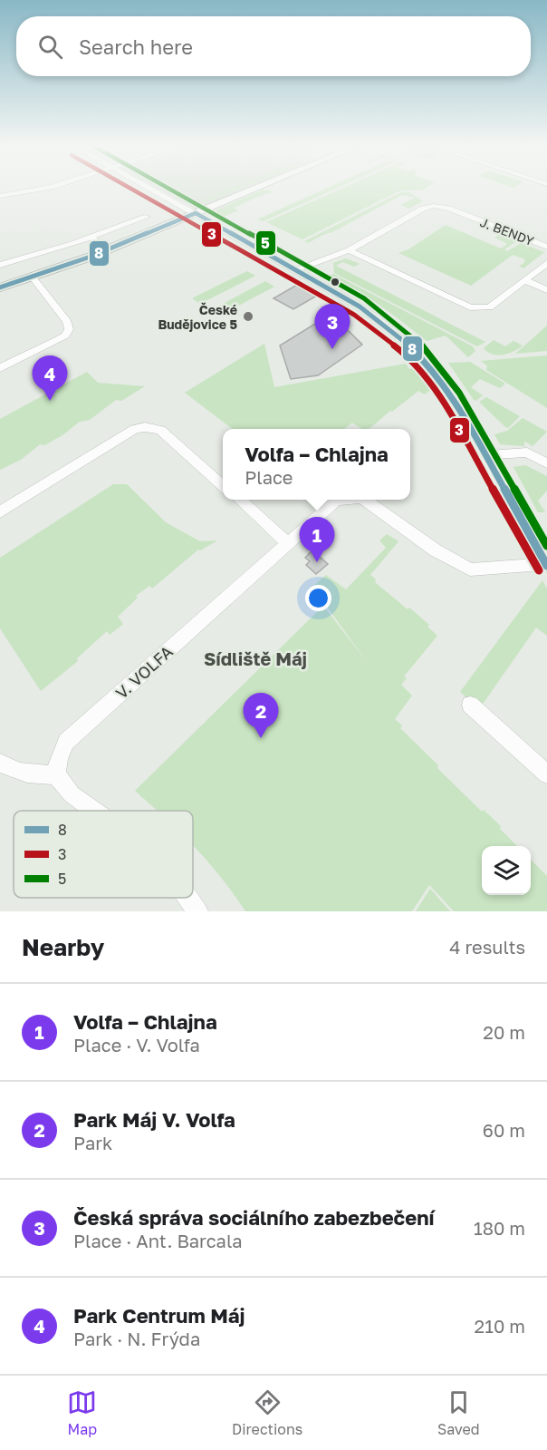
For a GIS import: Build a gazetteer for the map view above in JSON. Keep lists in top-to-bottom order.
{
  "streets": {
    "street": ["J. BENDY", "V. VOLFA"]
  },
  "districts": ["Sídliště Máj"],
  "places": ["České Budějovice 5"],
  "lines": ["transit line 3", "transit line 5", "transit line 8"],
  "legend": ["8", "3", "5"],
  "page": {
    "search": "Search here",
    "pins": [
      "3",
      "4",
      "1",
      "2"
    ],
    "popup": ["Volfa – Chlajna", "Place"],
    "heading": ["Nearby", "4 results"],
    "list": [
      {
        "mark": "1",
        "name": "Volfa – Chlajna",
        "note": "Place · V. Volfa",
        "value": "20 m"
      },
      {
        "mark": "2",
        "name": "Park Máj V. Volfa",
        "note": "Park",
        "value": "60 m"
      },
      {
        "mark": "3",
        "name": "Česká správa sociálního zabezbečení",
        "note": "Place · Ant. Barcala",
        "value": "180 m"
      },
      {
        "mark": "4",
        "name": "Park Centrum Máj",
        "note": "Park · N. Frýda",
        "value": "210 m"
      }
    ],
    "nav": ["Map", "Directions", "Saved"]
  }
}
